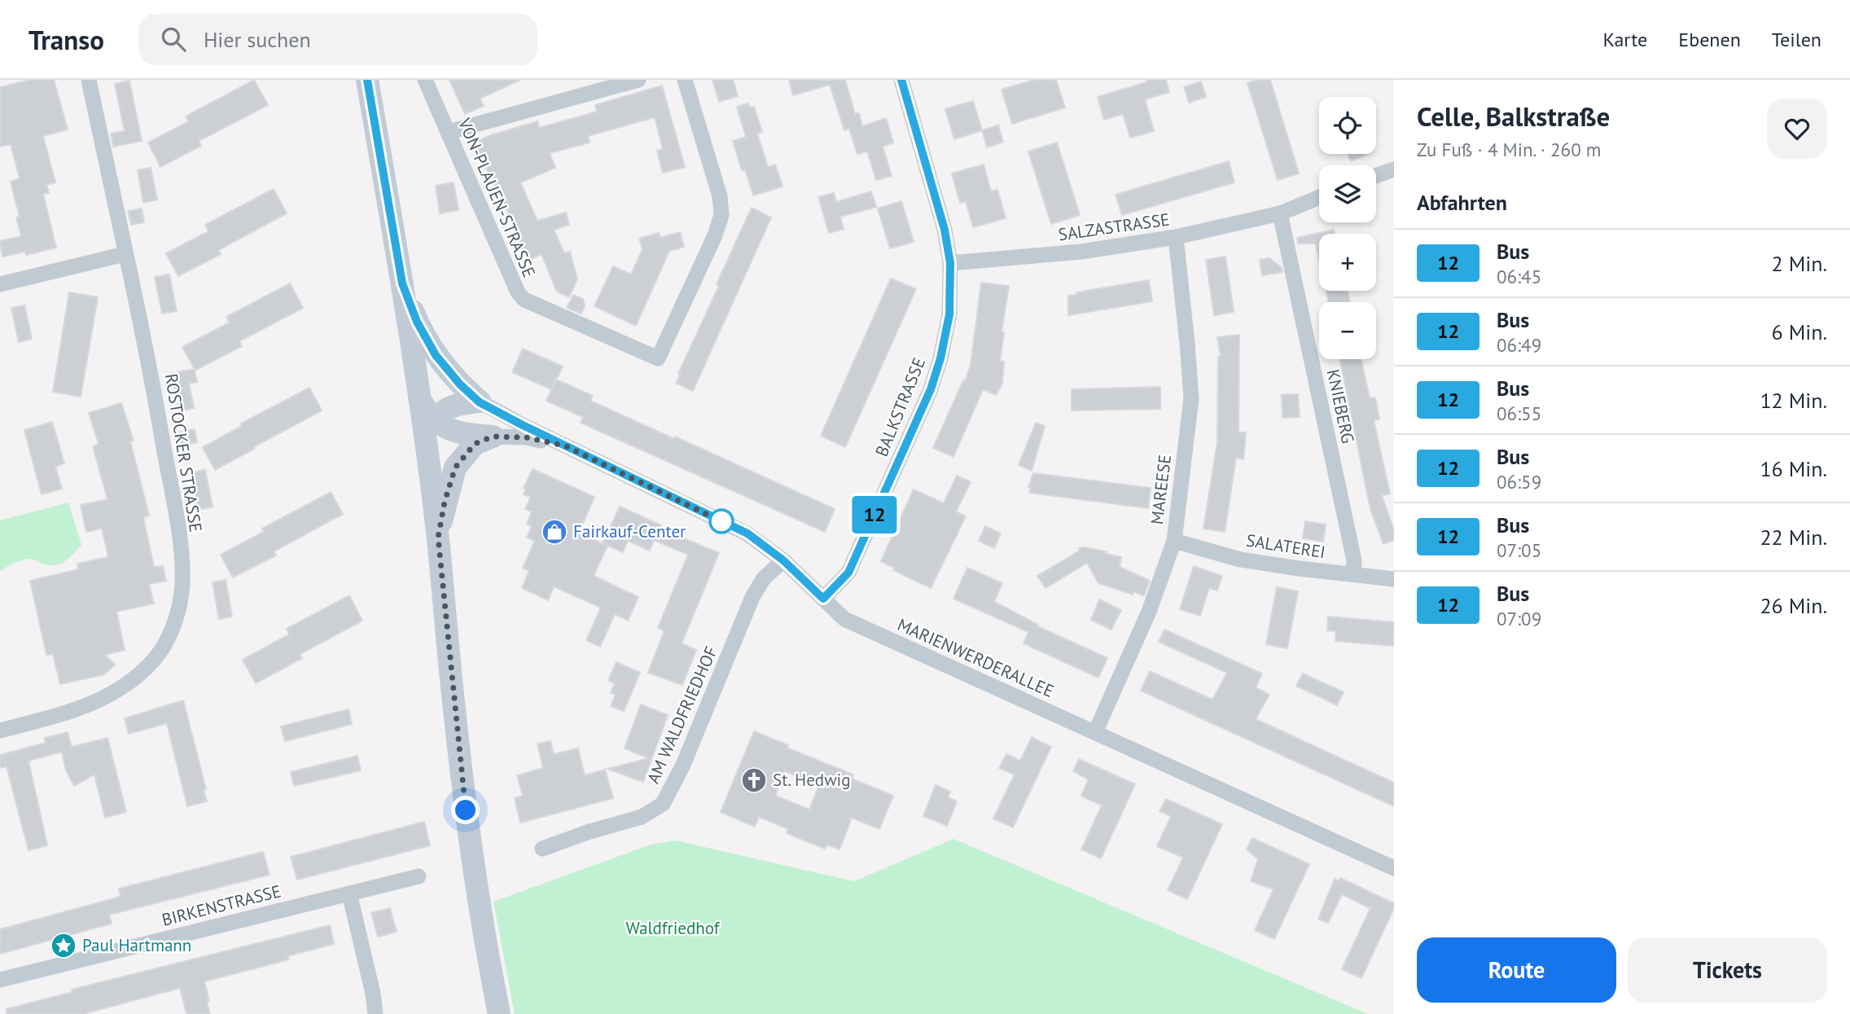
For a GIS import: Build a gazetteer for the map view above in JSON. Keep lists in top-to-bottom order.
{
  "streets": {
    "street": [
      "VON-PLAUEN-STRASSE",
      "SALZASTRASSE",
      "KNIEBERG",
      "BALKSTRASSE",
      "ROSTOCKER STRASSE",
      "MAREESE",
      "SALATEREI",
      "MARIENWERDERALLEE",
      "AM WALDFRIEDHOF",
      "BIRKENSTRASSE"
    ]
  },
  "crossings": [
    ["SALZASTRASSE", "KNIEBERG"],
    ["SALZASTRASSE", "BALKSTRASSE"],
    ["SALZASTRASSE", "MAREESE"],
    ["KNIEBERG", "SALATEREI"],
    ["BALKSTRASSE", "MARIENWERDERALLEE"],
    ["MAREESE", "SALATEREI"],
    ["MAREESE", "MARIENWERDERALLEE"],
    ["MARIENWERDERALLEE", "AM WALDFRIEDHOF"]
  ],
  "parks": ["Waldfriedhof"],
  "places": {
    "shop": ["Fairkauf-Center"],
    "church": ["St. Hedwig"],
    "place": ["Paul Hartmann"]
  },
  "lines": ["bus line 12"],
  "page": {
    "header": "Transo",
    "search": "Hier suchen",
    "nav": ["Karte", "Ebenen", "Teilen"],
    "on_map": "12",
    "heading": [
      ["Celle, Balkstraße", "Zu Fuß · 4 Min. · 260 m"],
      "Abfahrten"
    ],
    "map_buttons": ["+", "−"],
    "list": [
      {
        "mark": "12",
        "name": "Bus",
        "note": "06:45",
        "value": "2 Min."
      },
      {
        "mark": "12",
        "name": "Bus",
        "note": "06:49",
        "value": "6 Min."
      },
      {
        "mark": "12",
        "name": "Bus",
        "note": "06:55",
        "value": "12 Min."
      },
      {
        "mark": "12",
        "name": "Bus",
        "note": "06:59",
        "value": "16 Min."
      },
      {
        "mark": "12",
        "name": "Bus",
        "note": "07:05",
        "value": "22 Min."
      },
      {
        "mark": "12",
        "name": "Bus",
        "note": "07:09",
        "value": "26 Min."
      }
    ],
    "buttons": ["Route", "Tickets"]
  }
}
